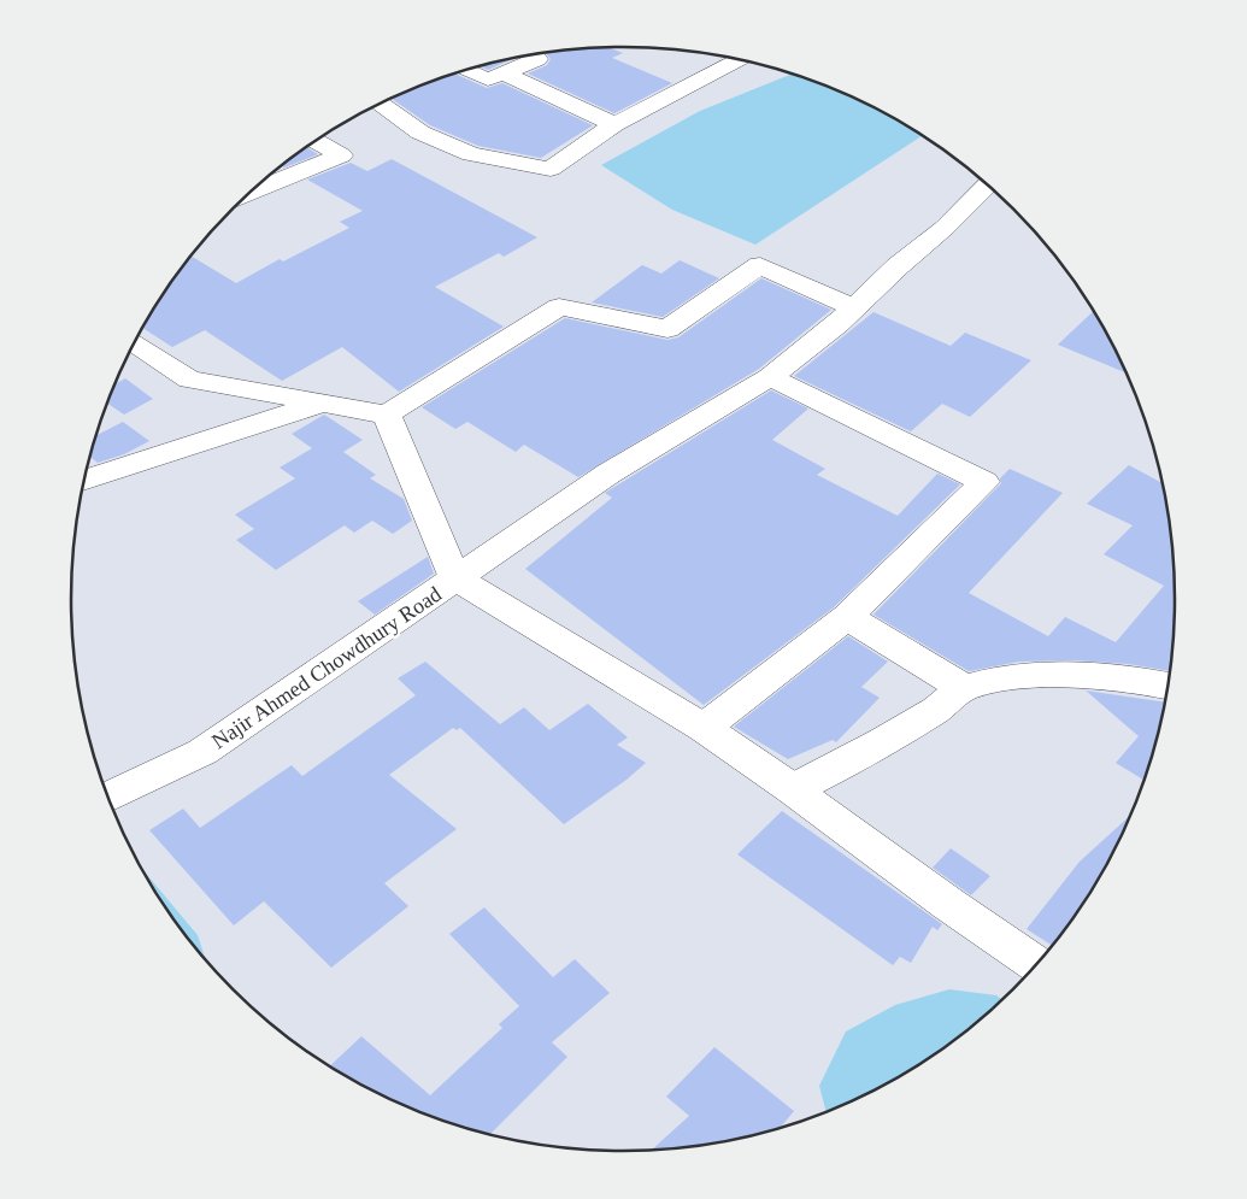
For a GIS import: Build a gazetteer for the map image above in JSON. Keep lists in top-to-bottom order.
{
  "streets": {
    "street": ["Najir Ahmed Chowdhury Road"]
  }
}
